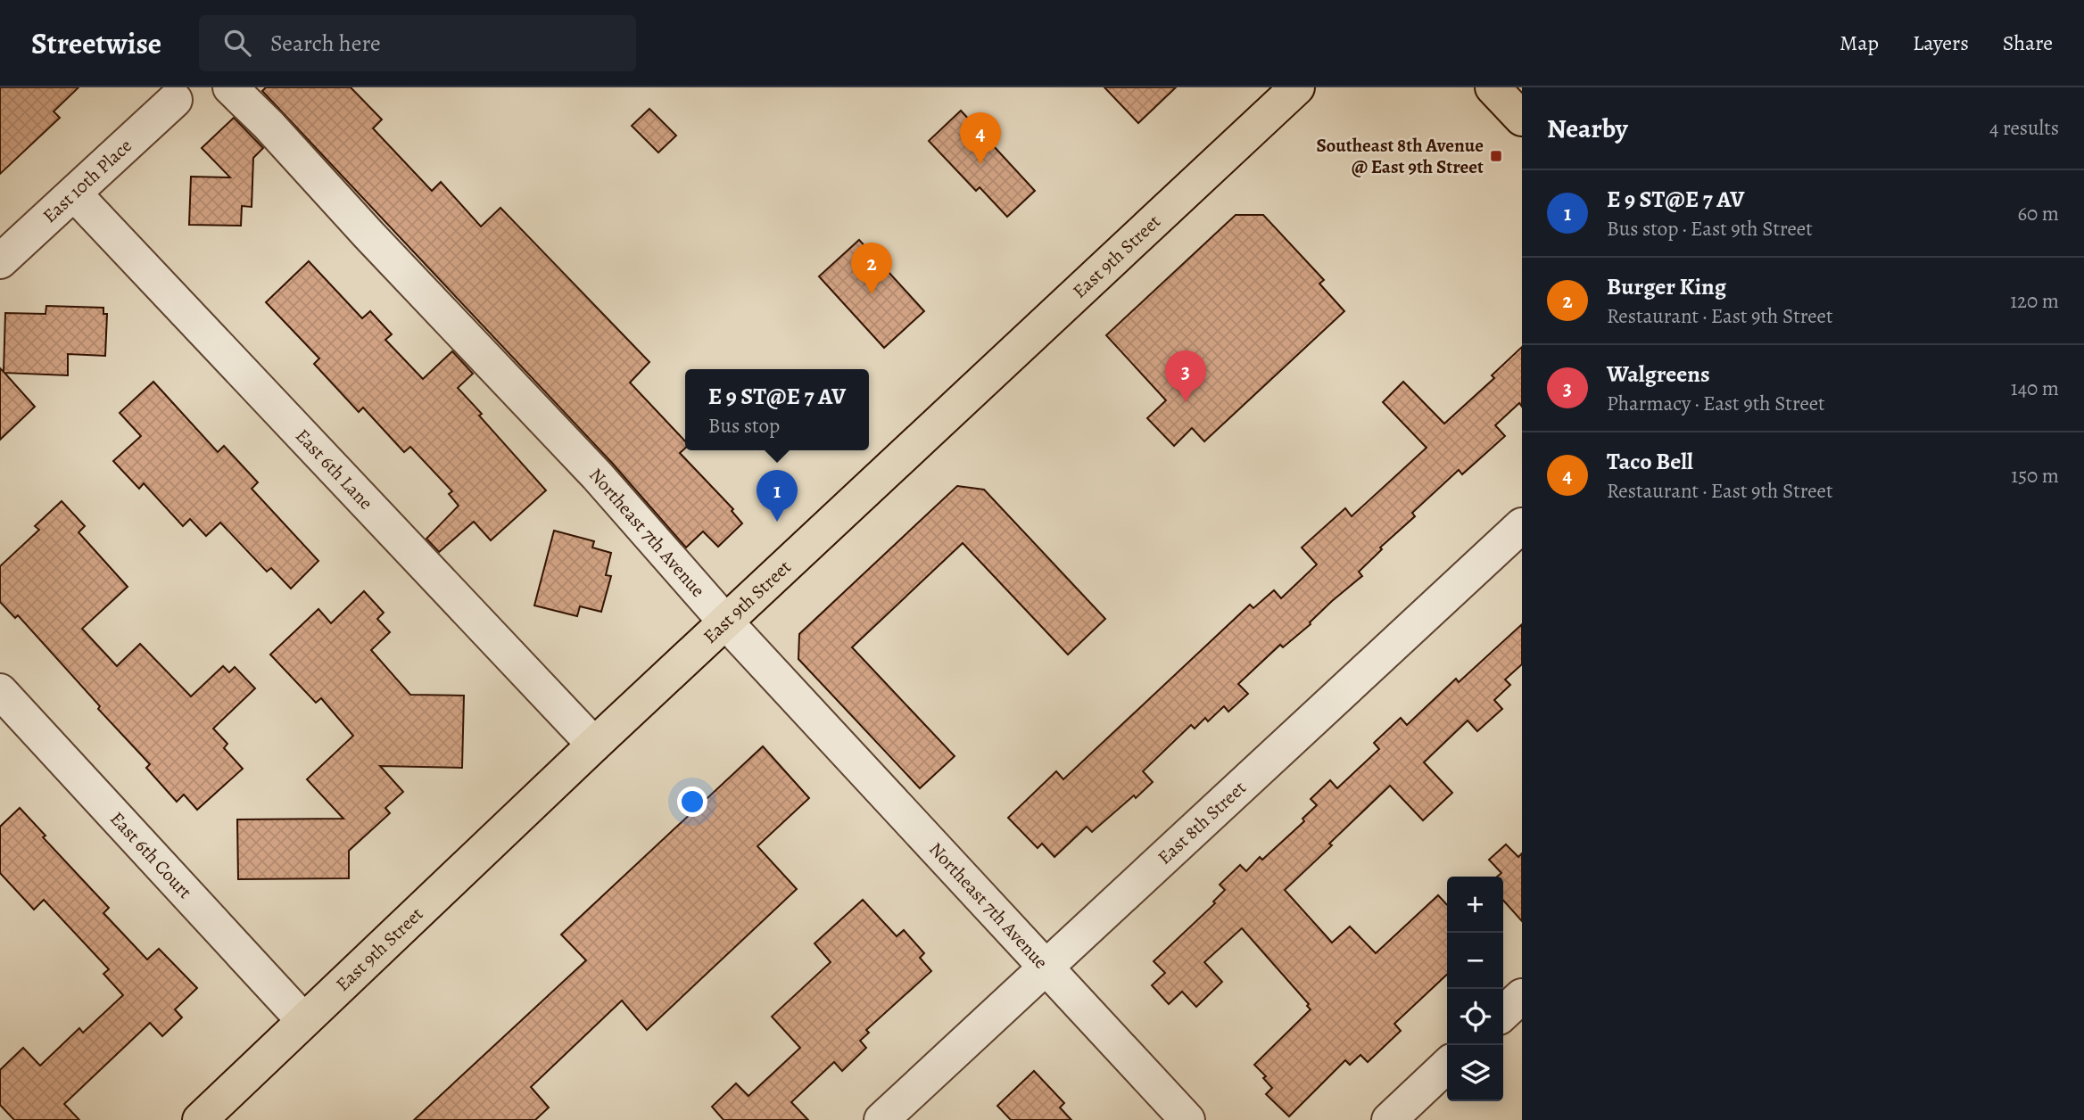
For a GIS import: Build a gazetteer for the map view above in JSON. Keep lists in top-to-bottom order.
{
  "streets": {
    "main road": ["East 9th Street"],
    "street": [
      "East 10th Place",
      "East 6th Lane",
      "Northeast 7th Avenue",
      "East 8th Street",
      "East 6th Court"
    ]
  },
  "crossings": [
    ["East 10th Place", "East 6th Lane"],
    ["East 9th Street", "East 6th Lane"],
    ["East 9th Street", "Northeast 7th Avenue"],
    ["East 9th Street", "East 6th Court"],
    ["Northeast 7th Avenue", "East 8th Street"]
  ],
  "places": {
    "transit": ["Southeast 8th Avenue @ East 9th Street"]
  },
  "page": {
    "header": "Streetwise",
    "search": "Search here",
    "nav": ["Map", "Layers", "Share"],
    "heading": ["Nearby", "4 results"],
    "pins": [
      "4",
      "2",
      "3",
      "1"
    ],
    "list": [
      {
        "mark": "1",
        "name": "E 9 ST@E 7 AV",
        "note": "Bus stop · East 9th Street",
        "value": "60 m"
      },
      {
        "mark": "2",
        "name": "Burger King",
        "note": "Restaurant · East 9th Street",
        "value": "120 m"
      },
      {
        "mark": "3",
        "name": "Walgreens",
        "note": "Pharmacy · East 9th Street",
        "value": "140 m"
      },
      {
        "mark": "4",
        "name": "Taco Bell",
        "note": "Restaurant · East 9th Street",
        "value": "150 m"
      }
    ],
    "popup": ["E 9 ST@E 7 AV", "Bus stop"],
    "map_buttons": ["+", "−"]
  }
}
